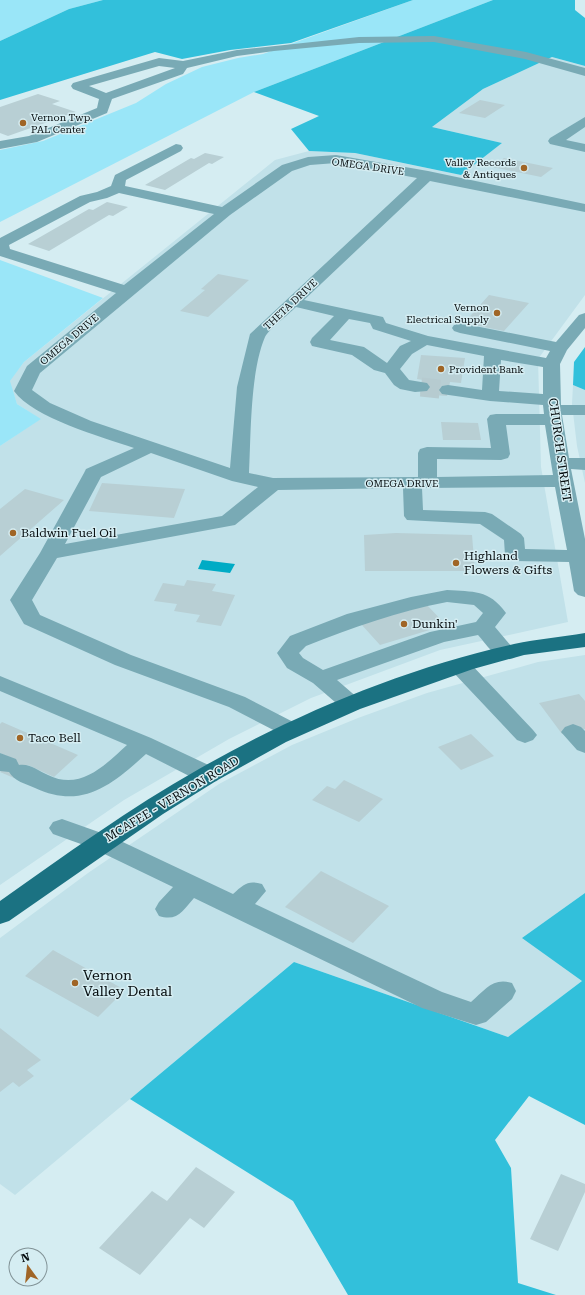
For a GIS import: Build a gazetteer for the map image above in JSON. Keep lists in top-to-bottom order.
{
  "streets": {
    "main road": ["MCAFEE - VERNON ROAD"],
    "street": ["OMEGA DRIVE", "THETA DRIVE", "CHURCH STREET"]
  },
  "crossings": [
    ["OMEGA DRIVE", "THETA DRIVE"],
    ["OMEGA DRIVE", "CHURCH STREET"]
  ],
  "places": [
    "Vernon Twp. PAL Center",
    "Valley Records & Antiques",
    "Vernon Electrical Supply",
    "Provident Bank",
    "Baldwin Fuel Oil",
    "Highland Flowers & Gifts",
    "Dunkin'",
    "Taco Bell",
    "Vernon Valley Dental"
  ],
  "north": "top"
}
